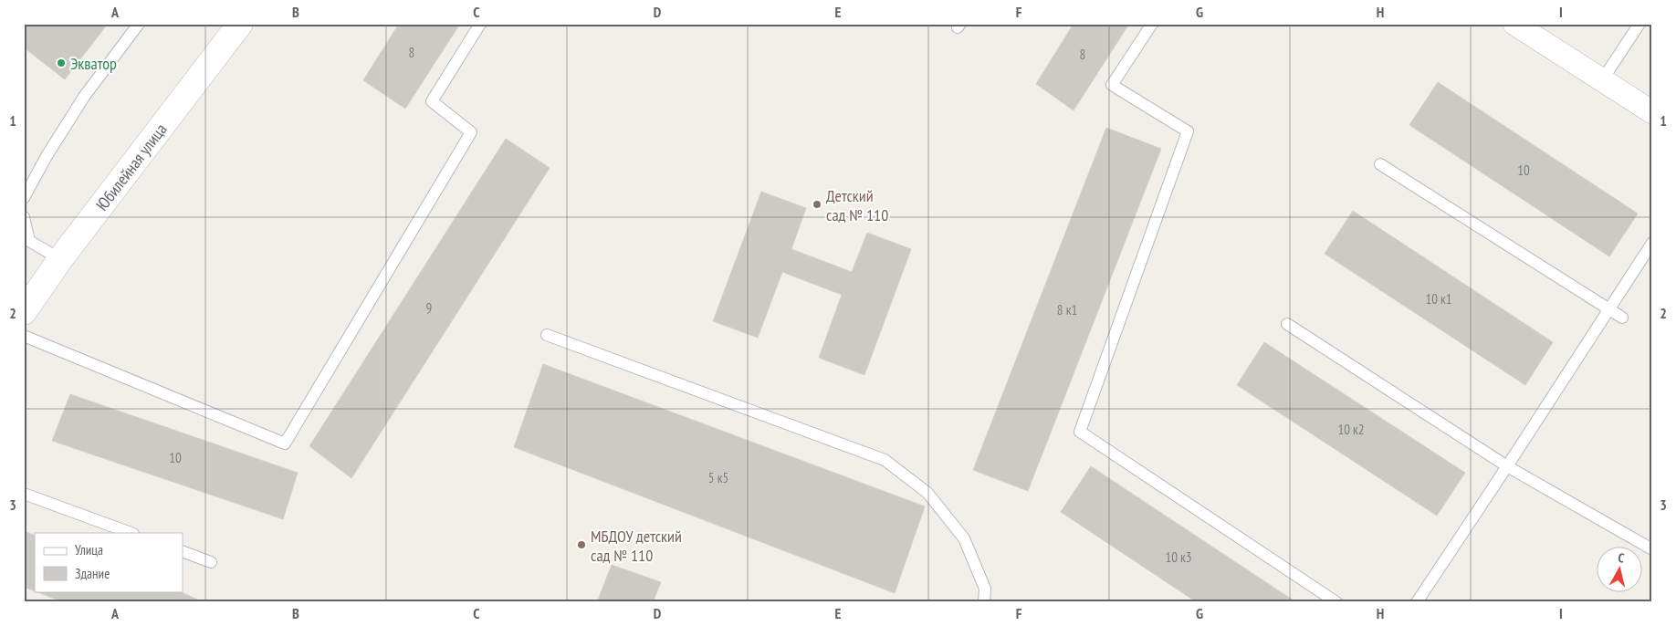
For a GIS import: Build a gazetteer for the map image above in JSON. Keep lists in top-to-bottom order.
{
  "streets": {
    "street": ["Юбилейная улица"]
  },
  "places": ["Экватор", "Детский сад № 110", "МБДОУ детский сад № 110"],
  "house_numbers": [
    "8",
    "8",
    "10",
    "10 к1",
    "9",
    "8 к1",
    "10 к2",
    "10",
    "5 к5",
    "10 к3"
  ],
  "legend": ["Улица", "Здание"],
  "north": "top",
  "grid": {
    "columns": [
      "A",
      "B",
      "C",
      "D",
      "E",
      "F",
      "G",
      "H",
      "I"
    ],
    "rows": ["1", "2", "3"]
  }
}
